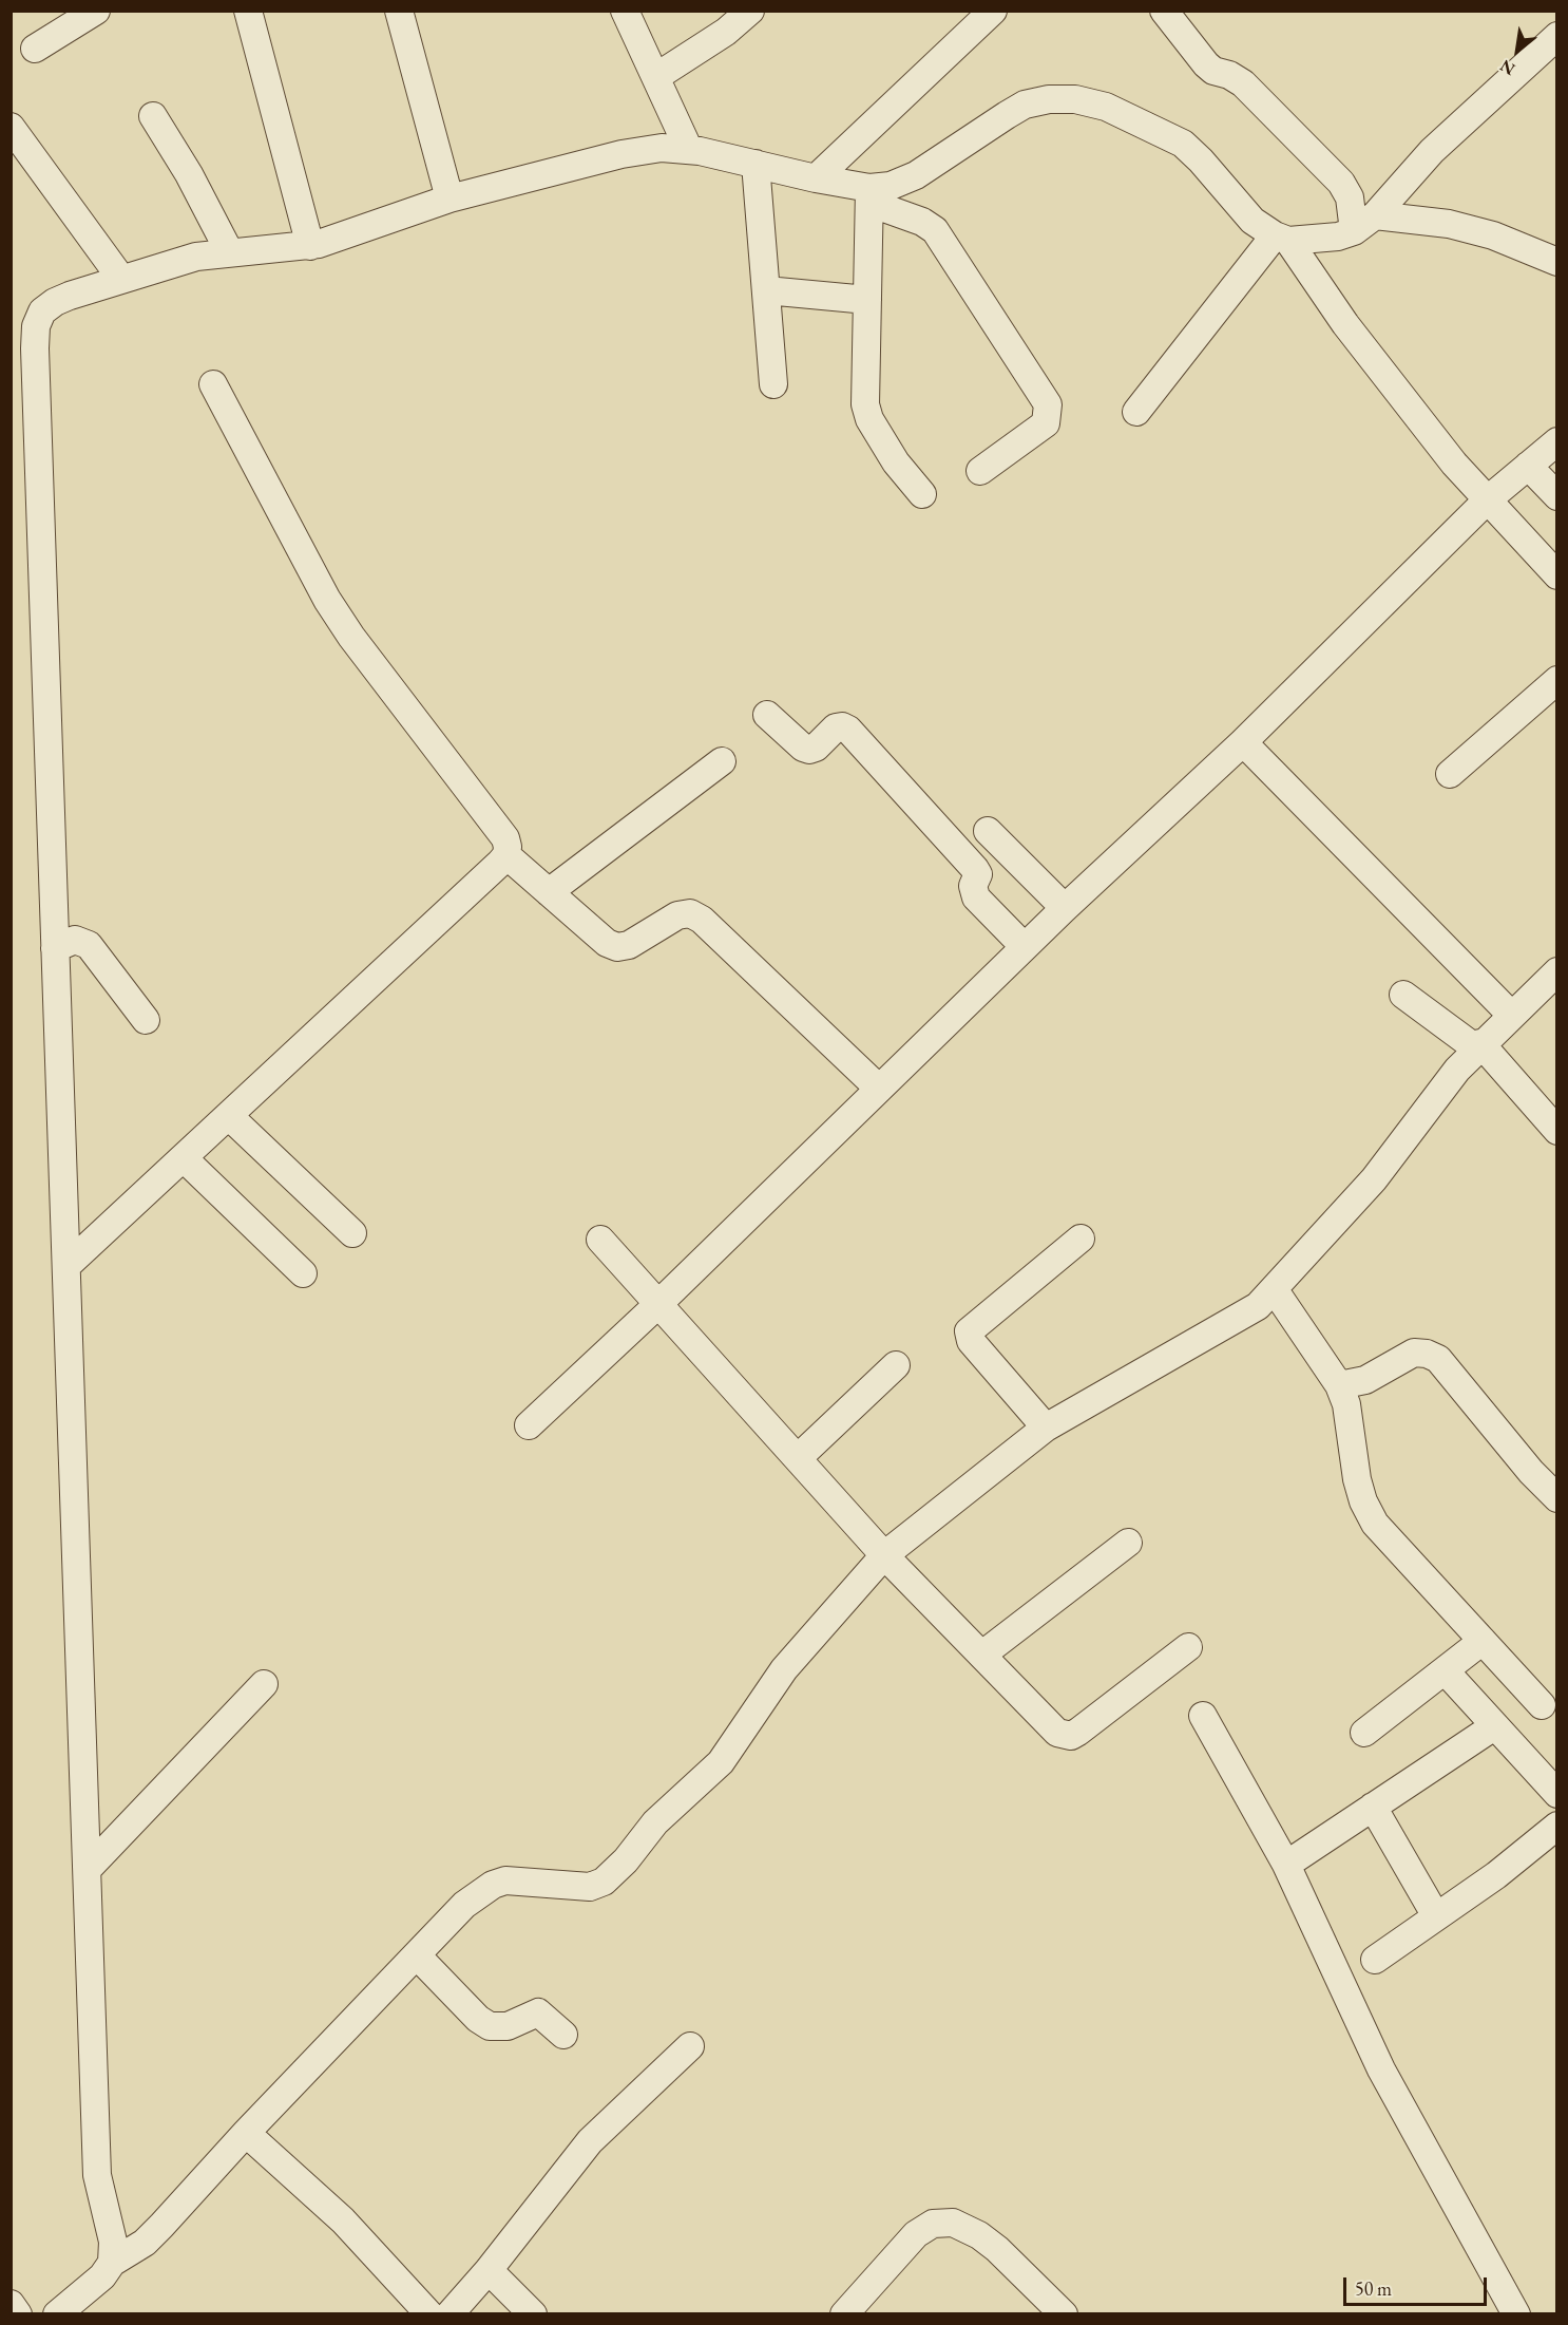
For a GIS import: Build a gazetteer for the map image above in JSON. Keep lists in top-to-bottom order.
{
  "scale_bar": "50 m",
  "north": "bottom left"
}
